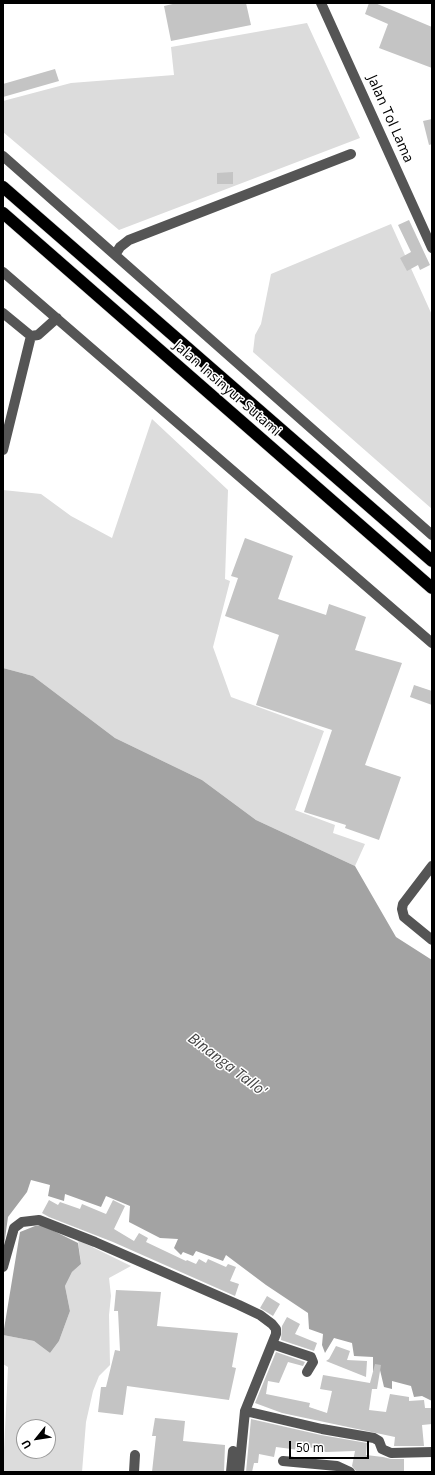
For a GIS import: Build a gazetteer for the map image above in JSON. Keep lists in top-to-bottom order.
{
  "streets": {
    "highway": ["Jalan Insinyur Sutami"],
    "street": ["Jalan Tol Lama"]
  },
  "water": ["Binanga Tallo'"],
  "scale_bar": "50 m",
  "north": "bottom left"
}
